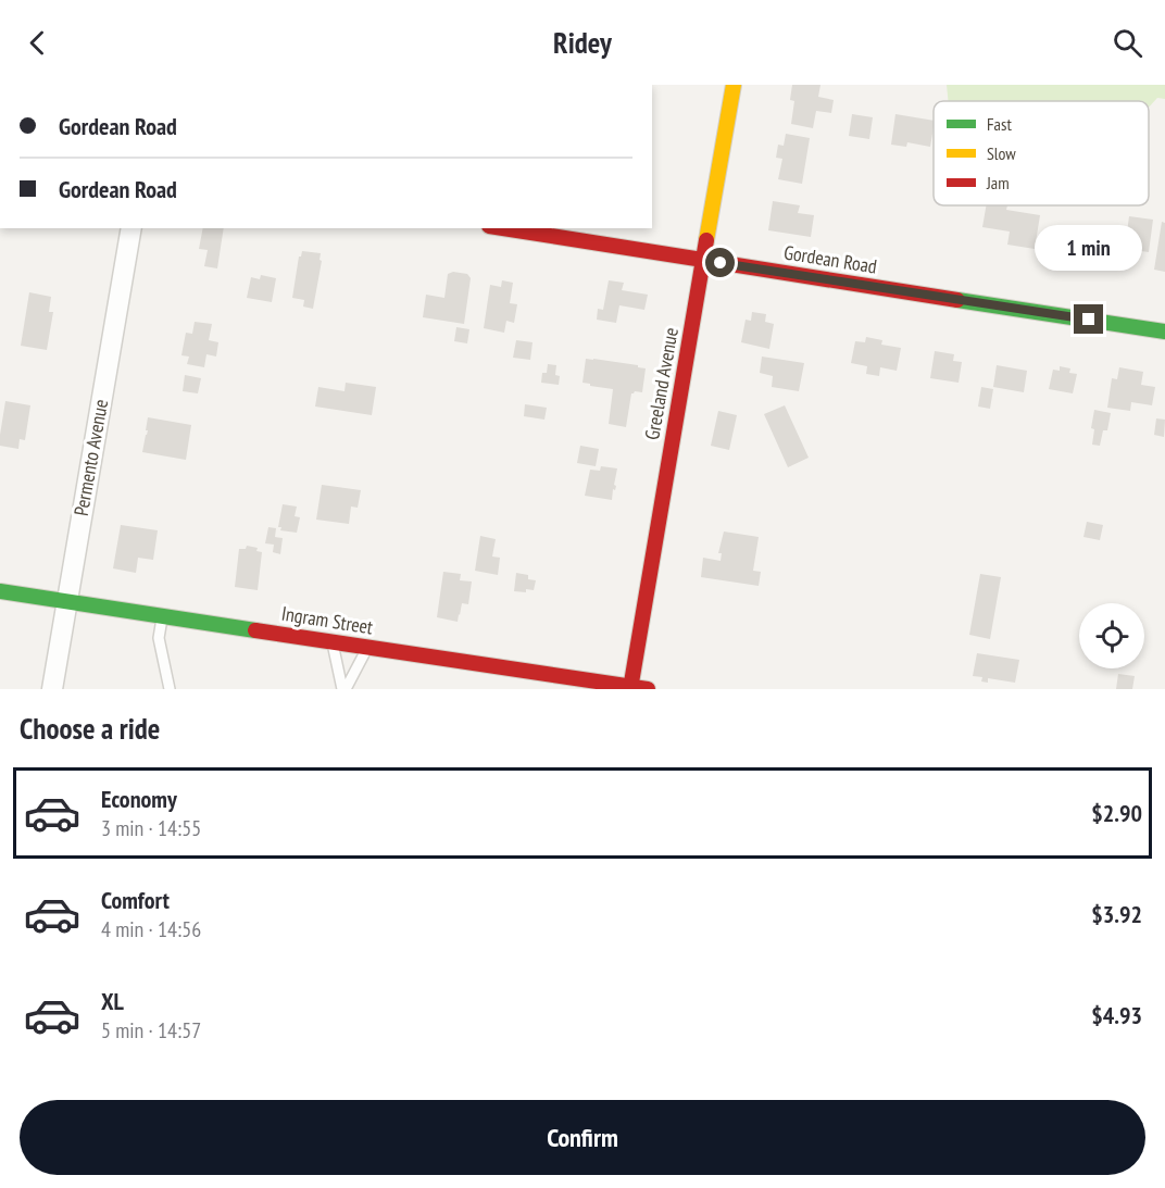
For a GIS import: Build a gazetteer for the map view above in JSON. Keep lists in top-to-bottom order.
{
  "streets": {
    "street": [
      "Gordean Road",
      "Greeland Avenue",
      "Permento Avenue",
      "Ingram Street"
    ]
  },
  "crossings": [
    ["Gordean Road", "Greeland Avenue"],
    ["Greeland Avenue", "Ingram Street"],
    ["Permento Avenue", "Ingram Street"]
  ],
  "legend": ["Fast", "Slow", "Jam"],
  "page": {
    "header": "Ridey",
    "banner": ["Gordean Road", "Gordean Road"],
    "bubble": "1 min",
    "heading": "Choose a ride",
    "list": [
      {
        "name": "Economy",
        "note": "3 min · 14:55",
        "value": "$2.90"
      },
      {
        "name": "Comfort",
        "note": "4 min · 14:56",
        "value": "$3.92"
      },
      {
        "name": "XL",
        "note": "5 min · 14:57",
        "value": "$4.93"
      }
    ],
    "buttons": "Confirm"
  }
}
